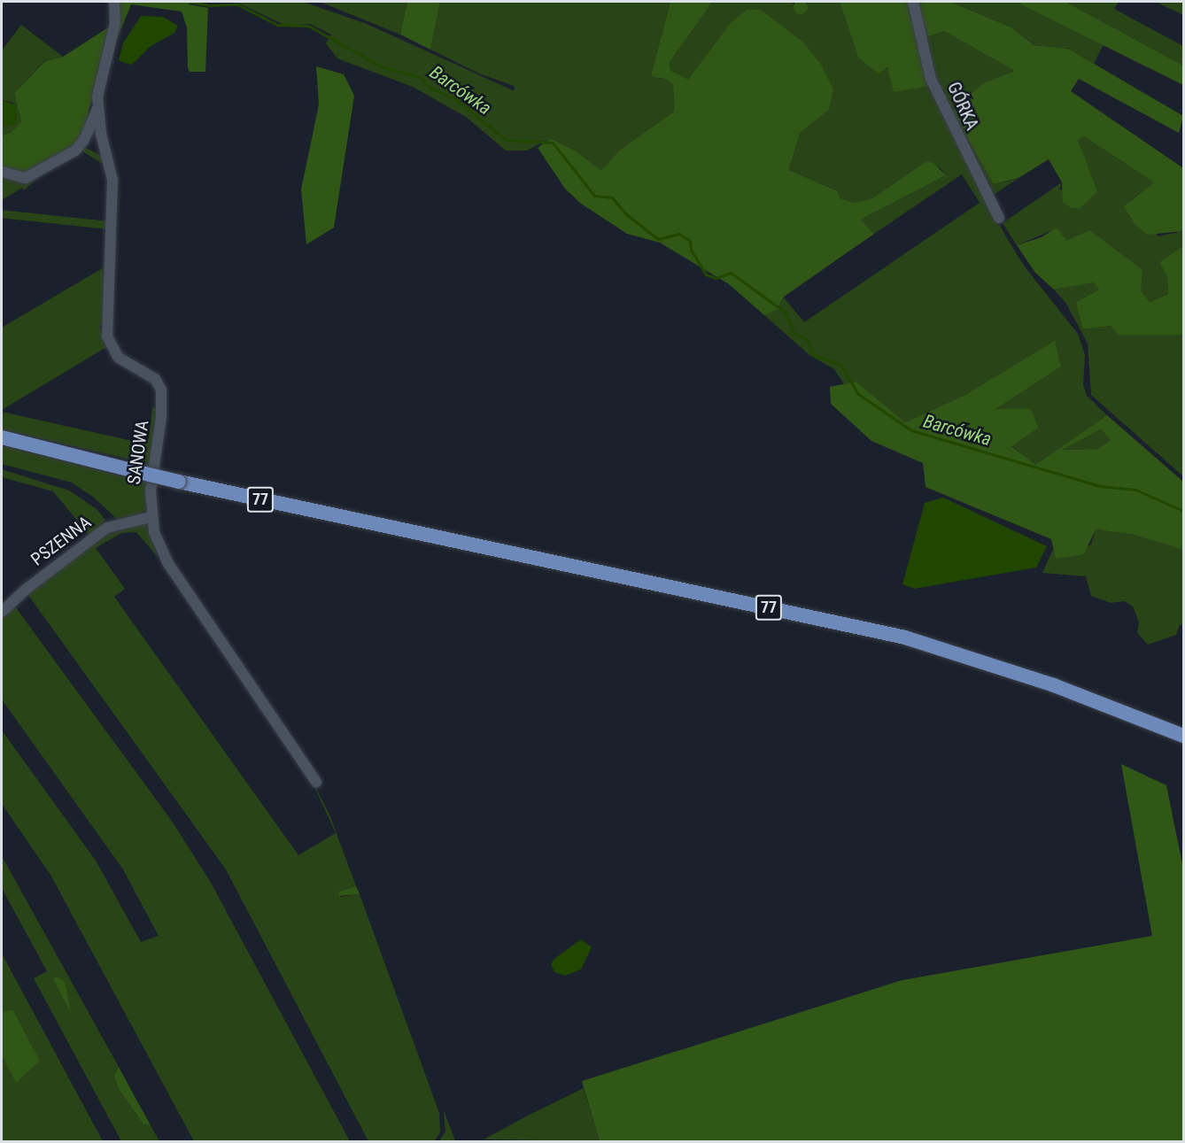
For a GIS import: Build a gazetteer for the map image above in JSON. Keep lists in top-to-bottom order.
{
  "streets": {
    "main road": ["77"],
    "street": ["GÓRKA", "SANOWA", "PSZENNA"]
  },
  "crossings": [
    ["SANOWA", "PSZENNA"]
  ],
  "water": ["Barcówka"]
}
